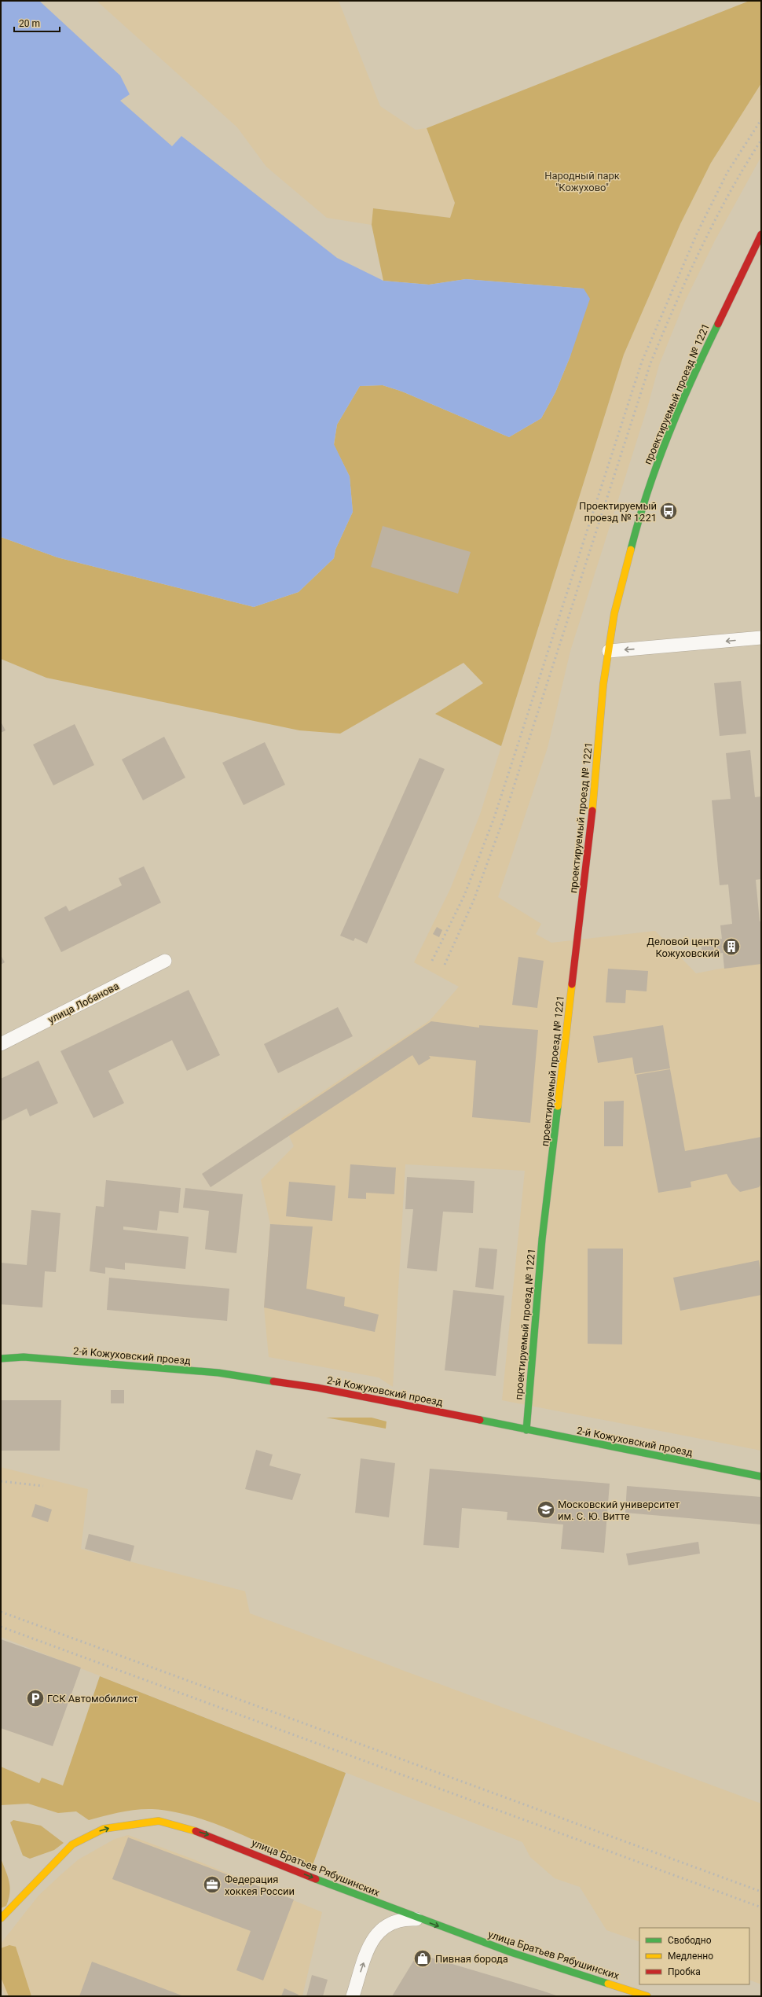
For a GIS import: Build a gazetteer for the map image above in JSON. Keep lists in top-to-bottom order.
{
  "streets": {
    "street": [
      "проектируемый проезд № 1221",
      "улица Лобанова",
      "2-й Кожуховский проезд",
      "улица Братьев Рябушинских"
    ]
  },
  "crossings": [
    ["проектируемый проезд № 1221", "2-й Кожуховский проезд"]
  ],
  "one_way": ["улица Братьев Рябушинских"],
  "parks": ["Народный парк \"Кожухово\""],
  "places": {
    "bus stop": ["Проектируемый проезд № 1221"],
    "building": ["Деловой центр Кожуховский"],
    "school or university": ["Московский университет им. С. Ю. Витте"],
    "parking": ["ГСК Автомобилист"],
    "office": ["Федерация хоккея России"],
    "shop": ["Пивная борода"]
  },
  "legend": ["Свободно", "Медленно", "Пробка"],
  "scale_bar": "20 m"
}
